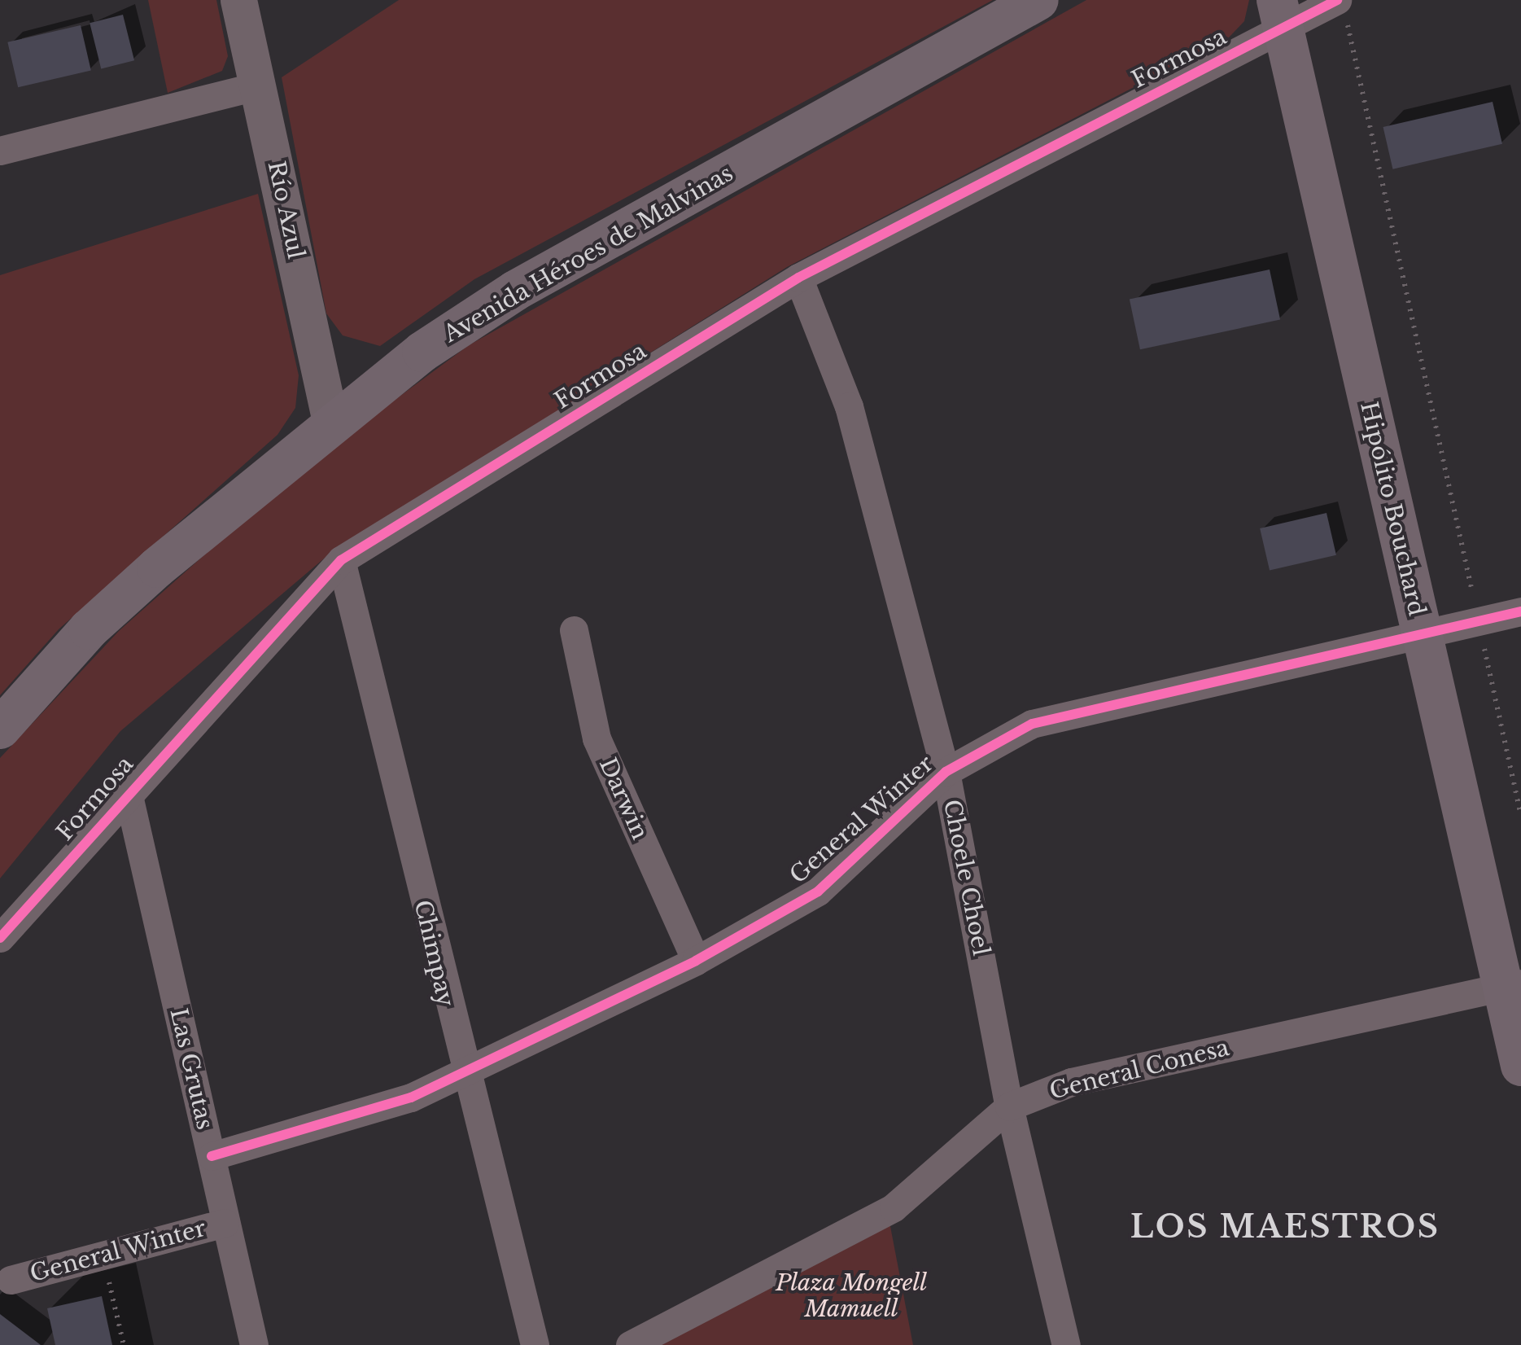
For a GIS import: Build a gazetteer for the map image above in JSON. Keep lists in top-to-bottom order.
{
  "streets": {
    "main road": ["Avenida Héroes de Malvinas", "Hipólito Bouchard"],
    "street": [
      "Formosa",
      "Río Azul",
      "Darwin",
      "General Winter",
      "Choele Choel",
      "Chimpay",
      "Las Grutas",
      "General Conesa"
    ]
  },
  "crossings": [
    ["Formosa", "Hipólito Bouchard"],
    ["Formosa", "Choele Choel"],
    ["Formosa", "Chimpay"],
    ["Formosa", "Las Grutas"],
    ["Río Azul", "Avenida Héroes de Malvinas"],
    ["Hipólito Bouchard", "General Winter"],
    ["Hipólito Bouchard", "General Conesa"],
    ["Darwin", "General Winter"],
    ["General Winter", "Choele Choel"],
    ["General Winter", "Chimpay"],
    ["General Winter", "Las Grutas"],
    ["Choele Choel", "General Conesa"]
  ],
  "districts": ["LOS MAESTROS"],
  "parks": ["Plaza Mongell Mamuell"]
}
